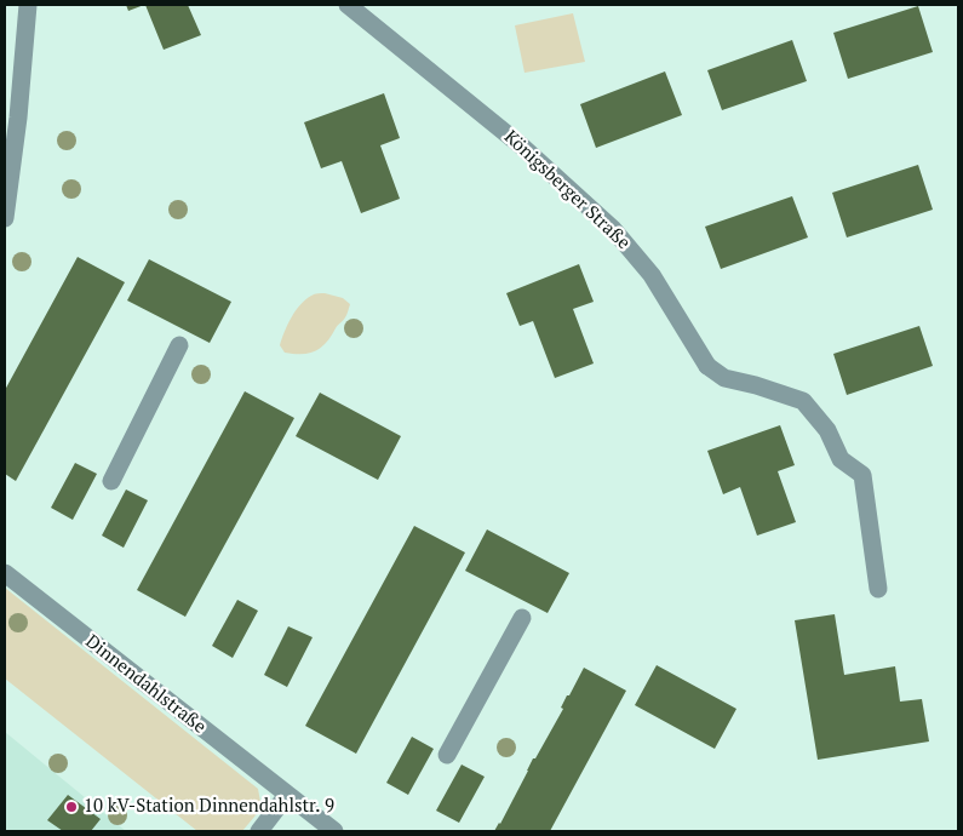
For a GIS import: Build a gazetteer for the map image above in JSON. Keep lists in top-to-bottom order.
{
  "streets": {
    "street": ["Königsberger Straße", "Dinnendahlstraße"]
  },
  "places": ["10 kV-Station Dinnendahlstr. 9"]
}
